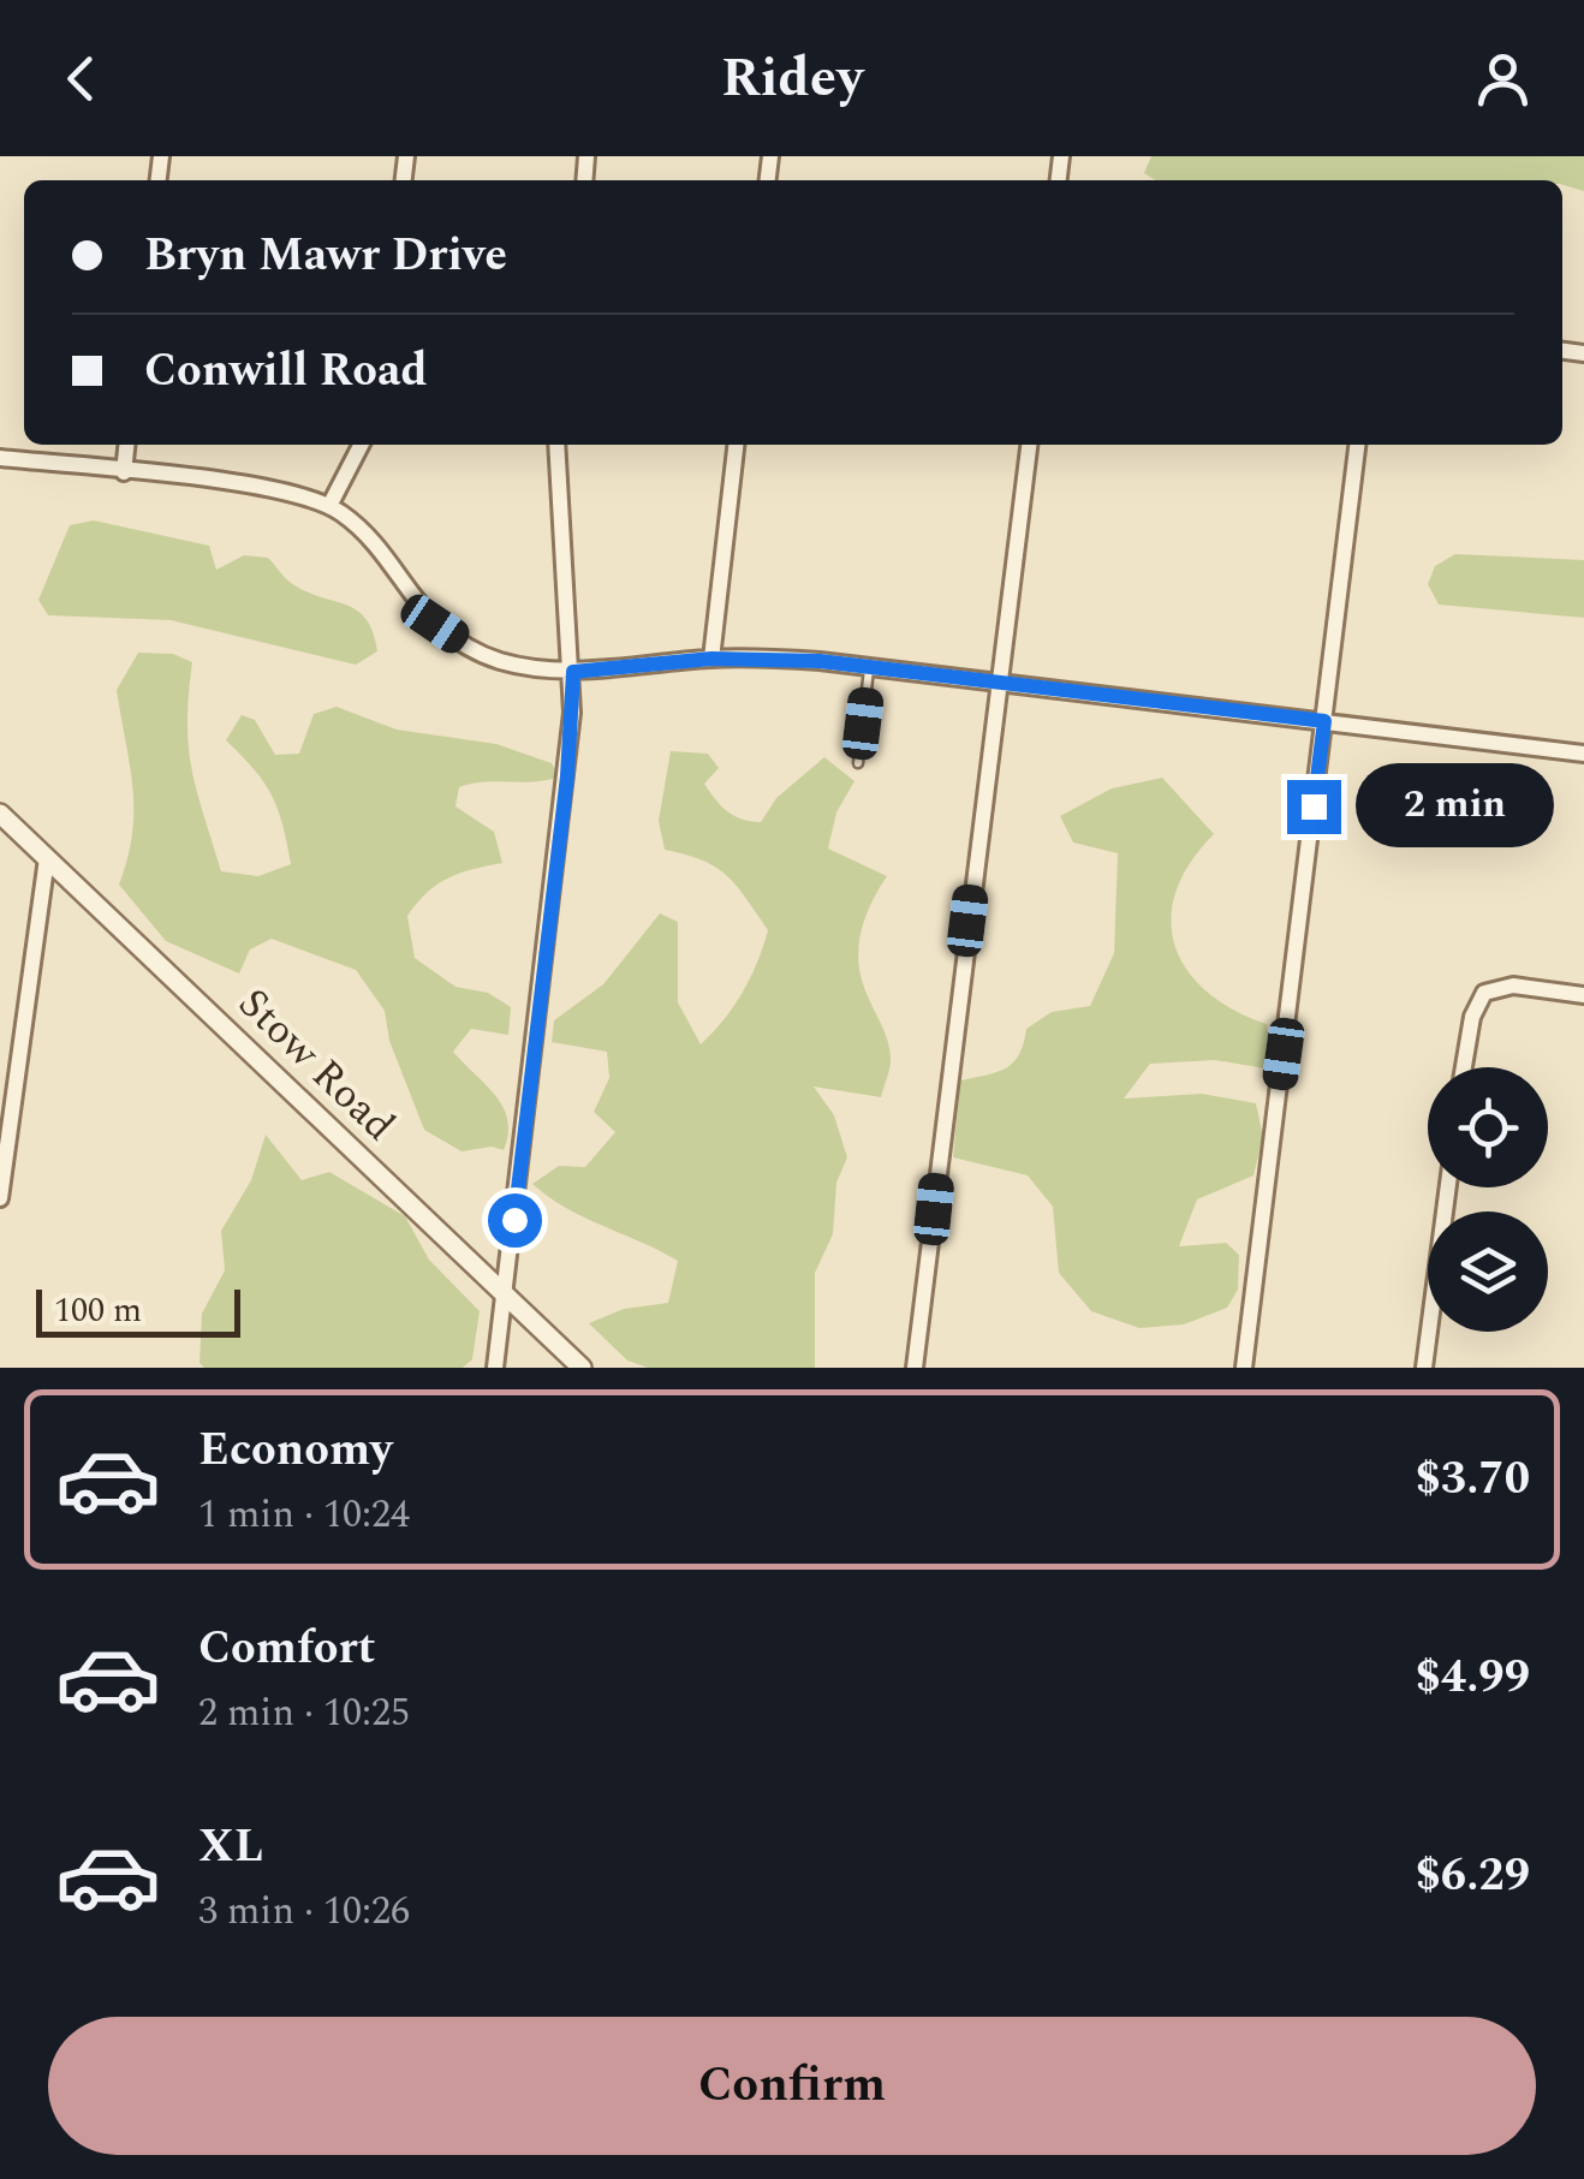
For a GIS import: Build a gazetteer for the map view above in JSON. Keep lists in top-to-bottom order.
{
  "streets": {
    "street": ["Stow Road"]
  },
  "scale_bar": "100 m",
  "page": {
    "header": "Ridey",
    "banner": ["Bryn Mawr Drive", "Conwill Road"],
    "bubble": "2 min",
    "scale": "100 m",
    "list": [
      {
        "name": "Economy",
        "note": "1 min · 10:24",
        "value": "$3.70"
      },
      {
        "name": "Comfort",
        "note": "2 min · 10:25",
        "value": "$4.99"
      },
      {
        "name": "XL",
        "note": "3 min · 10:26",
        "value": "$6.29"
      }
    ],
    "buttons": "Confirm"
  }
}
